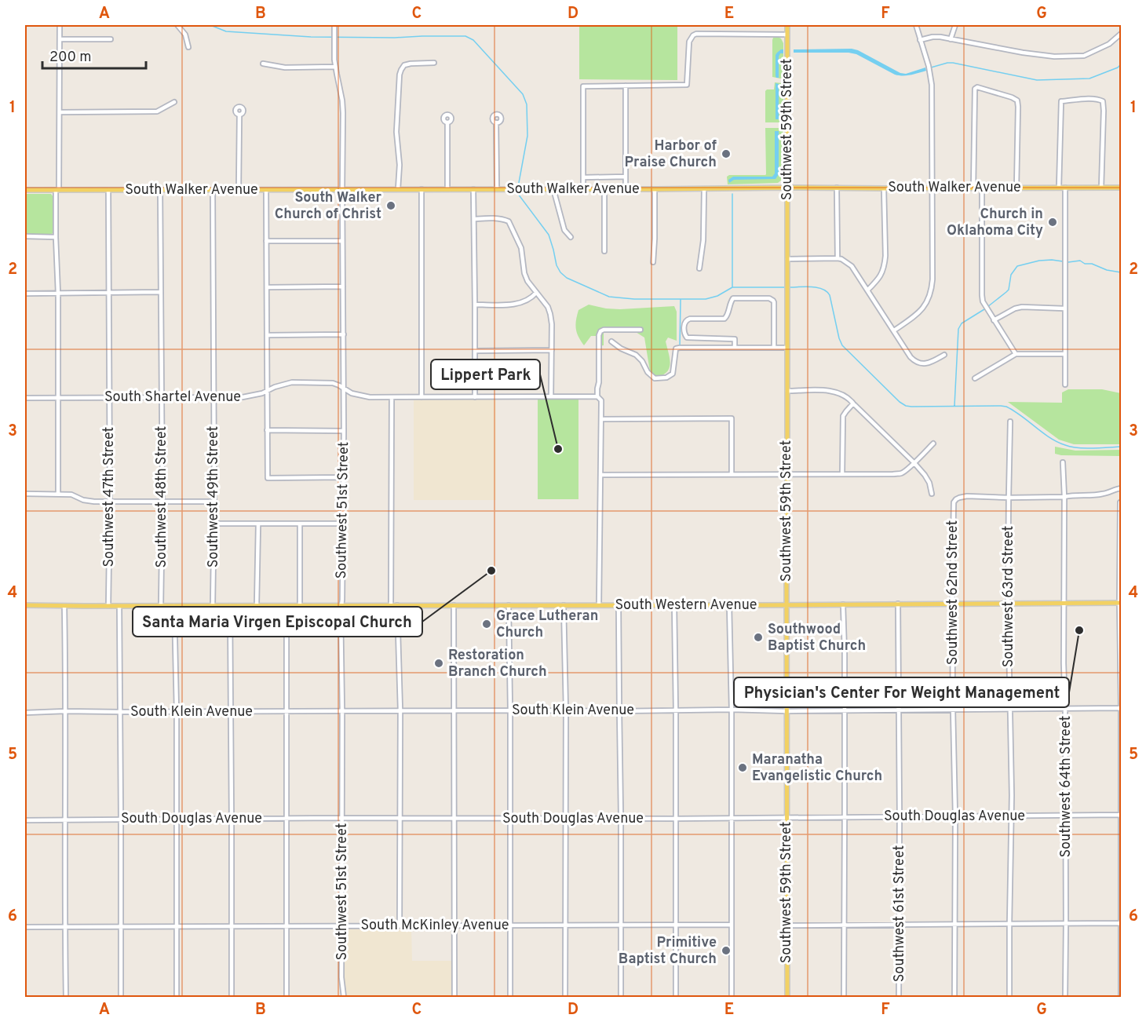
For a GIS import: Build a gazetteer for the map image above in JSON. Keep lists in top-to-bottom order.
{
  "streets": {
    "main road": ["Southwest 59th Street", "South Walker Avenue", "South Western Avenue"],
    "street": [
      "South Shartel Avenue",
      "Southwest 47th Street",
      "Southwest 48th Street",
      "Southwest 49th Street",
      "Southwest 51st Street",
      "Southwest 62nd Street",
      "Southwest 63rd Street",
      "South Klein Avenue",
      "Southwest 64th Street",
      "South Douglas Avenue",
      "Southwest 61st Street",
      "South McKinley Avenue"
    ]
  },
  "crossings": [
    ["Southwest 59th Street", "South Walker Avenue"],
    ["Southwest 59th Street", "South Western Avenue"],
    ["Southwest 59th Street", "South Klein Avenue"],
    ["Southwest 59th Street", "South Douglas Avenue"],
    ["South Walker Avenue", "Southwest 47th Street"],
    ["South Walker Avenue", "Southwest 48th Street"],
    ["South Walker Avenue", "Southwest 49th Street"],
    ["South Walker Avenue", "Southwest 51st Street"],
    ["South Shartel Avenue", "Southwest 47th Street"],
    ["South Shartel Avenue", "Southwest 48th Street"],
    ["South Shartel Avenue", "Southwest 49th Street"],
    ["South Shartel Avenue", "Southwest 51st Street"],
    ["Southwest 47th Street", "South Western Avenue"],
    ["Southwest 48th Street", "South Western Avenue"],
    ["Southwest 49th Street", "South Western Avenue"],
    ["Southwest 51st Street", "South Western Avenue"],
    ["Southwest 51st Street", "South Klein Avenue"],
    ["Southwest 51st Street", "South Douglas Avenue"],
    ["Southwest 51st Street", "South McKinley Avenue"],
    ["Southwest 62nd Street", "Southwest 63rd Street"],
    ["Southwest 62nd Street", "South Western Avenue"],
    ["Southwest 62nd Street", "South Klein Avenue"],
    ["Southwest 62nd Street", "South Douglas Avenue"],
    ["Southwest 63rd Street", "South Western Avenue"],
    ["Southwest 63rd Street", "South Klein Avenue"],
    ["Southwest 63rd Street", "South Douglas Avenue"],
    ["South Western Avenue", "Southwest 64th Street"],
    ["South Western Avenue", "Southwest 61st Street"],
    ["South Klein Avenue", "Southwest 64th Street"],
    ["South Klein Avenue", "Southwest 61st Street"],
    ["Southwest 64th Street", "South Douglas Avenue"],
    ["South Douglas Avenue", "Southwest 61st Street"]
  ],
  "places": [
    "Harbor of Praise Church",
    "South Walker Church of Christ",
    "Church in Oklahoma City",
    "Lippert Park",
    "Santa Maria Virgen Episcopal Church",
    "Grace Lutheran Church",
    "Physician's Center For Weight Management",
    "Southwood Baptist Church",
    "Restoration Branch Church",
    "Maranatha Evangelistic Church",
    "Primitive Baptist Church"
  ],
  "scale_bar": "200 m",
  "grid": {
    "columns": [
      "A",
      "B",
      "C",
      "D",
      "E",
      "F",
      "G"
    ],
    "rows": [
      "1",
      "2",
      "3",
      "4",
      "5",
      "6"
    ]
  }
}
